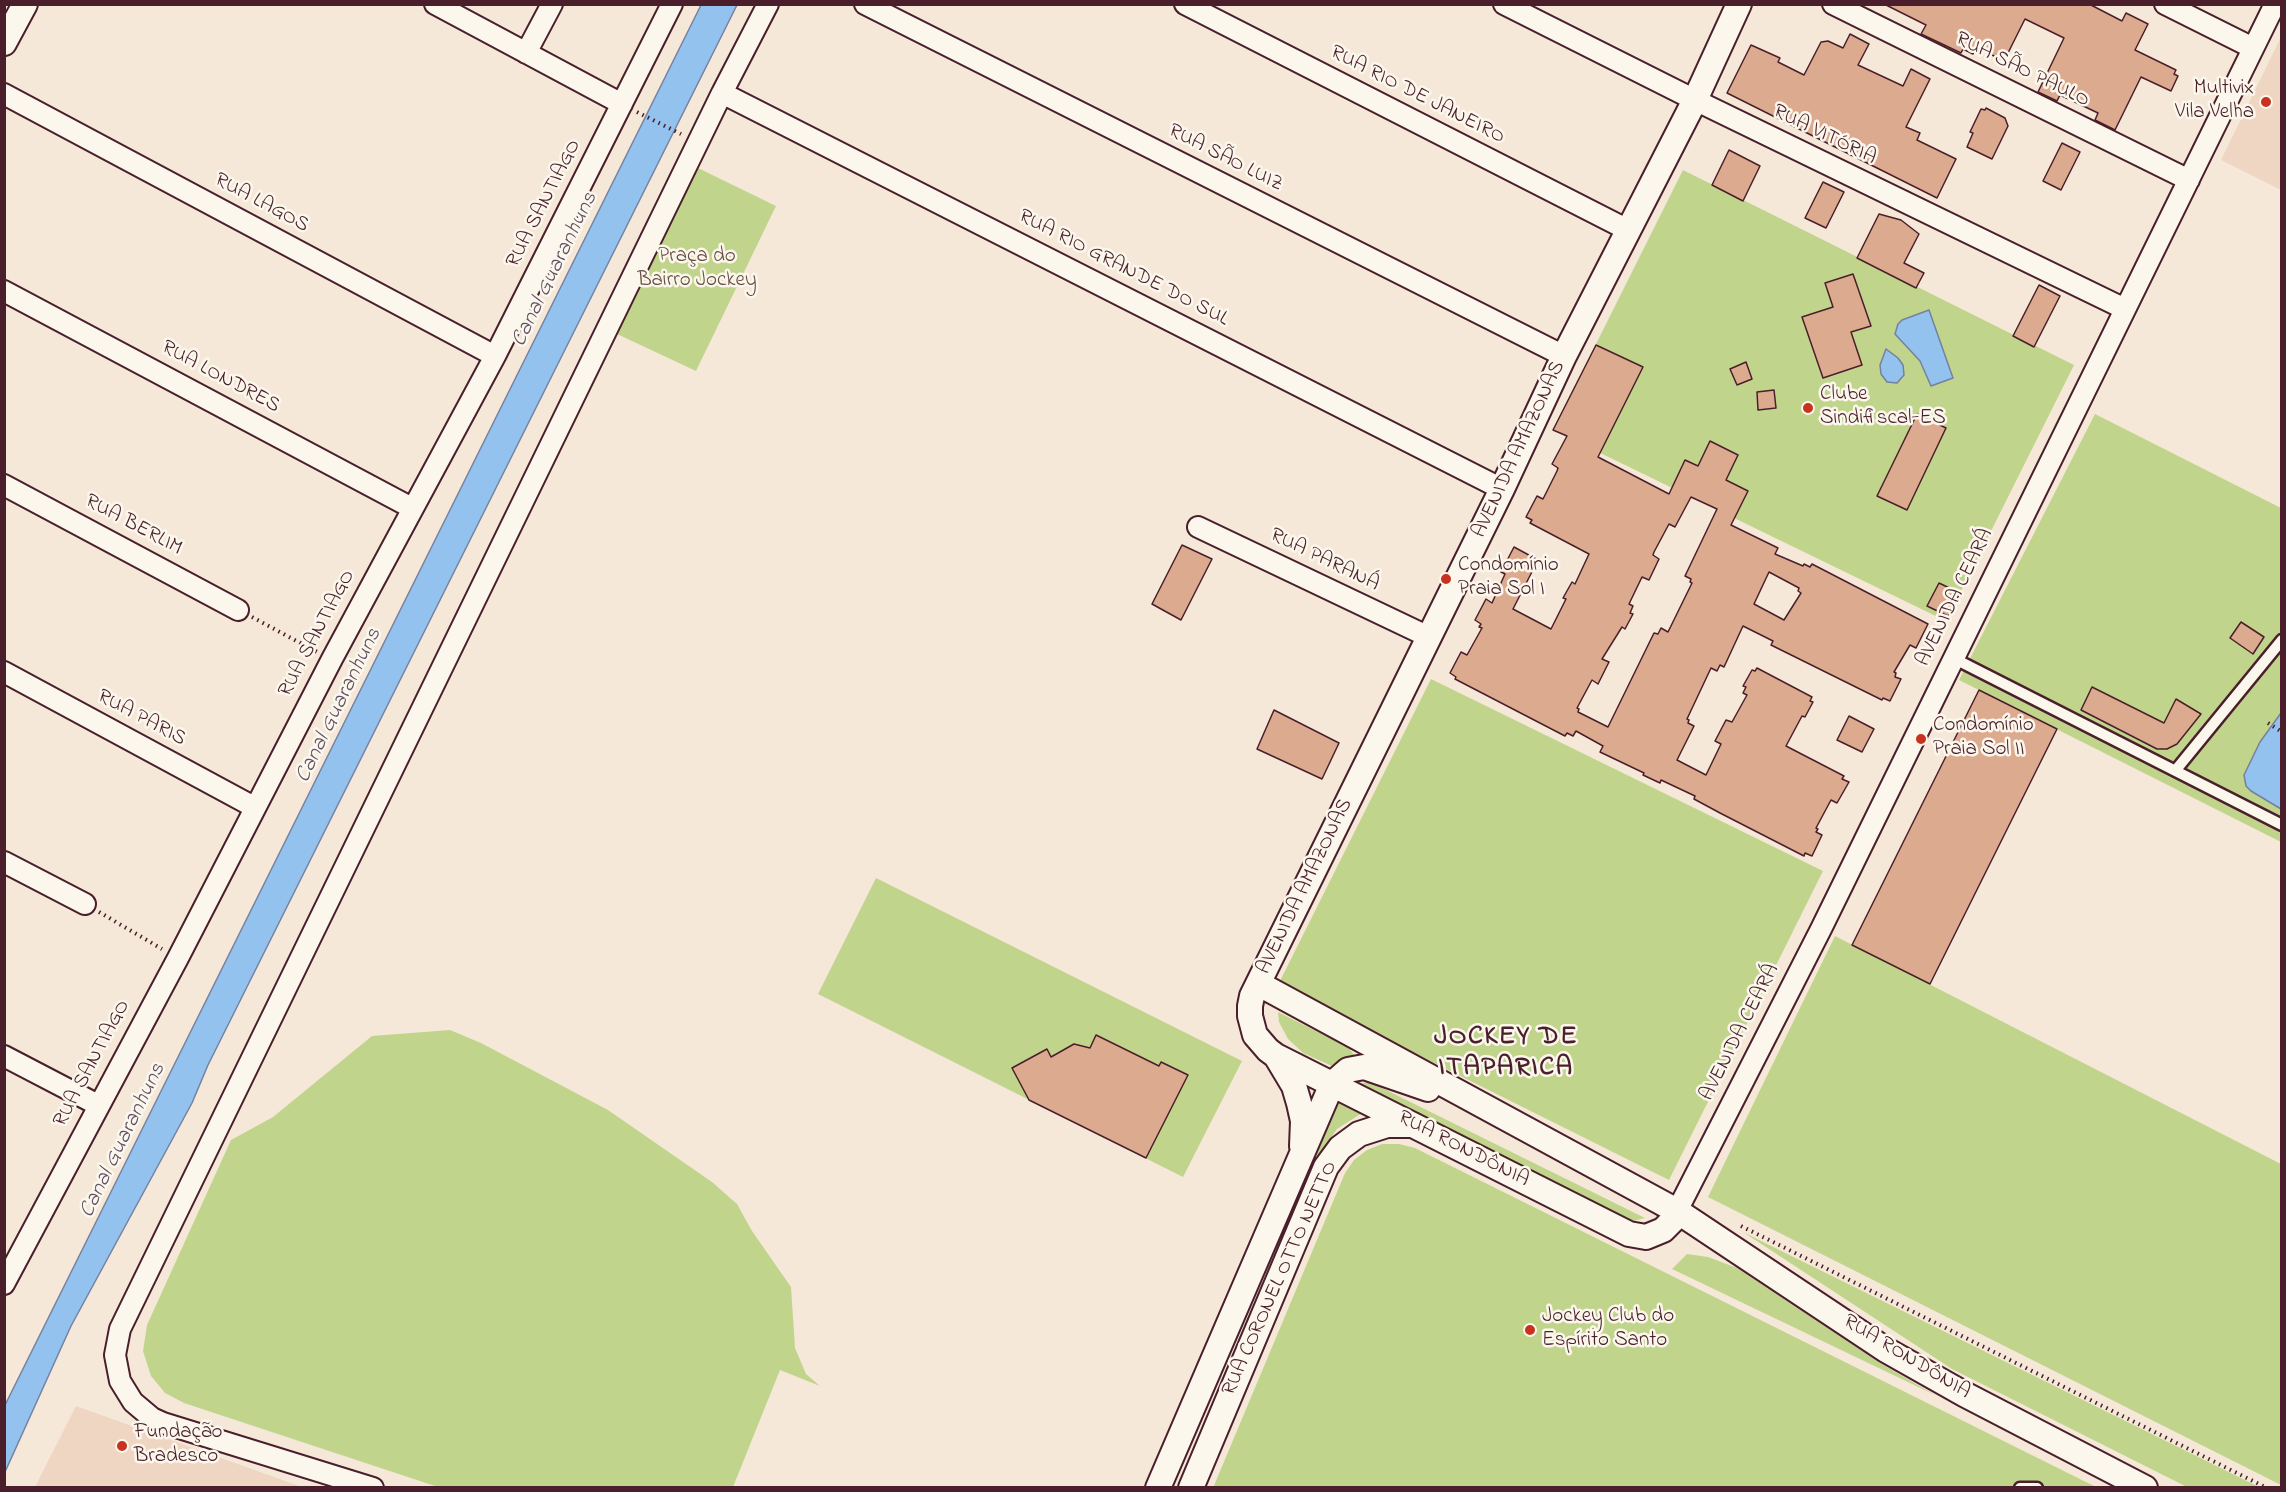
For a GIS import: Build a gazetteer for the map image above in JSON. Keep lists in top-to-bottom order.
{
  "streets": {
    "street": [
      "RUA SÃO PAULO",
      "RUA RIO DE JANEIRO",
      "RUA VITÓRIA",
      "RUA SÃO LUIZ",
      "RUA LAGOS",
      "RUA SANTIAGO",
      "RUA RIO GRANDE DO SUL",
      "RUA LONDRES",
      "AVENIDA AMAZONAS",
      "RUA BERLIM",
      "RUA PARANÁ",
      "AVENIDA CEARÁ",
      "RUA PARIS",
      "RUA RONDÔNIA",
      "RUA CORONEL OTTO NETTO"
    ]
  },
  "crossings": [
    ["RUA SÃO PAULO", "AVENIDA CEARÁ"],
    ["RUA RIO DE JANEIRO", "AVENIDA AMAZONAS"],
    ["RUA VITÓRIA", "AVENIDA AMAZONAS"],
    ["RUA VITÓRIA", "AVENIDA CEARÁ"],
    ["RUA SÃO LUIZ", "AVENIDA AMAZONAS"],
    ["RUA LAGOS", "RUA SANTIAGO"],
    ["RUA SANTIAGO", "RUA LONDRES"],
    ["RUA SANTIAGO", "RUA PARIS"],
    ["RUA RIO GRANDE DO SUL", "AVENIDA AMAZONAS"],
    ["AVENIDA AMAZONAS", "RUA PARANÁ"],
    ["AVENIDA AMAZONAS", "RUA RONDÔNIA"],
    ["AVENIDA CEARÁ", "RUA RONDÔNIA"],
    ["RUA RONDÔNIA", "RUA CORONEL OTTO NETTO"]
  ],
  "districts": ["JOCKEY DE ITAPARICA"],
  "water": ["Canal Guaranhuns"],
  "parks": ["Praça do Bairro Jockey"],
  "places": [
    "Multivix Vila Velha",
    "Clube Sindifiscal-ES",
    "Condomínio Praia Sol I",
    "Condomínio Praia Sol II",
    "Jockey Club do Espírito Santo",
    "Fundação Bradesco"
  ]
}
